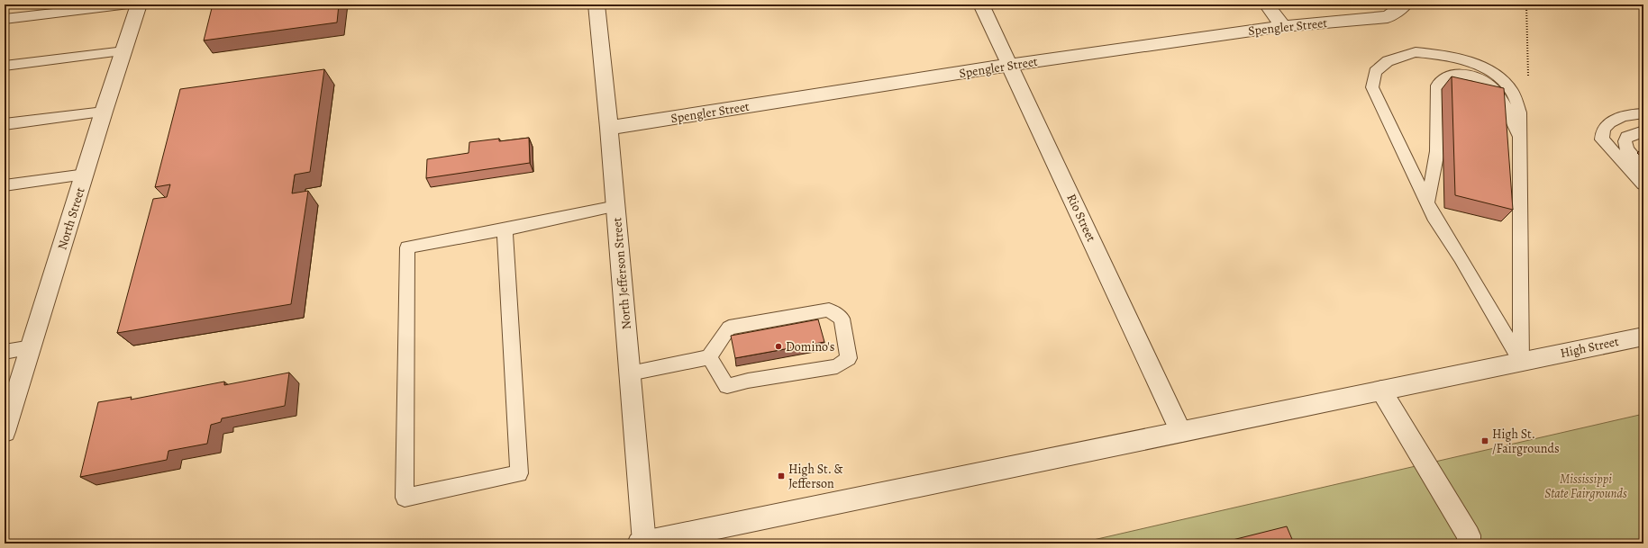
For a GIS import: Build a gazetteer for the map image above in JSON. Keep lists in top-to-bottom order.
{
  "streets": {
    "street": [
      "Spengler Street",
      "Rio Street",
      "North Street",
      "North Jefferson Street",
      "High Street"
    ]
  },
  "crossings": [
    ["Spengler Street", "Rio Street"],
    ["Spengler Street", "North Jefferson Street"],
    ["Rio Street", "High Street"],
    ["North Jefferson Street", "High Street"]
  ],
  "parks": ["Mississippi State Fairgrounds"],
  "places": {
    "other": ["Domino's"],
    "transit": ["High St. /Fairgrounds", "High St. & Jefferson"]
  }
}
